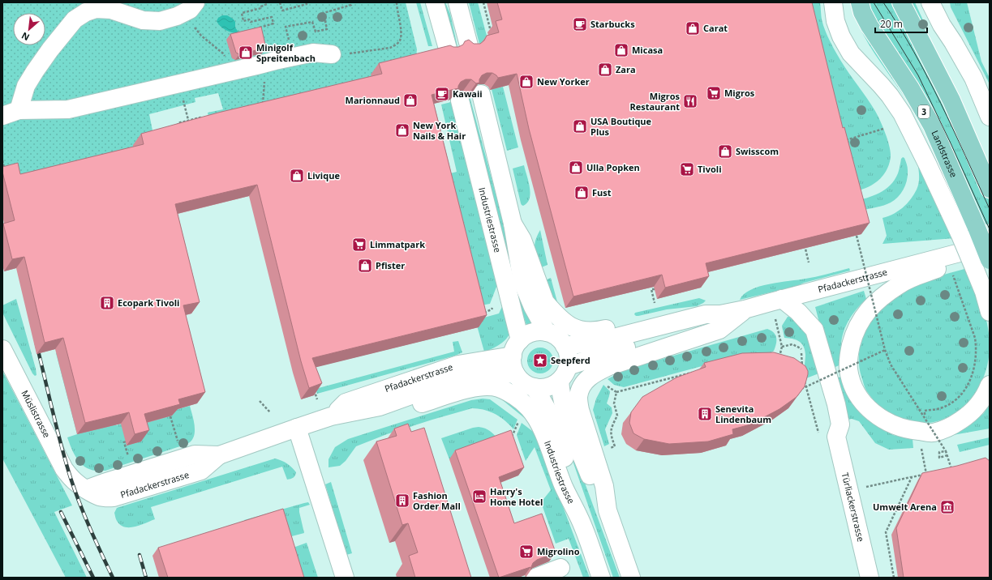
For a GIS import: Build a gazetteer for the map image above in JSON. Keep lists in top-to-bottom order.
{
  "streets": {
    "main road": ["3", "Landstrasse"],
    "street": [
      "Industriestrasse",
      "Pfadackerstrasse",
      "Müslistrasse",
      "Türliackerstrasse"
    ]
  },
  "crossings": [
    ["Industriestrasse", "Pfadackerstrasse"],
    ["Pfadackerstrasse", "Müslistrasse"],
    ["Pfadackerstrasse", "Türliackerstrasse"]
  ],
  "places": {
    "cafe": ["Starbucks", "Kawaii"],
    "shop": [
      "Carat",
      "Micasa",
      "Minigolf Spreitenbach",
      "Zara",
      "New Yorker",
      "Marionnaud",
      "USA Boutique Plus",
      "New York Nails & Hair",
      "Swisscom",
      "Ulla Popken",
      "Livique",
      "Fust",
      "Pfister"
    ],
    "supermarket": [
      "Migros",
      "Tivoli",
      "Limmatpark",
      "Migrolino"
    ],
    "restaurant": ["Migros Restaurant"],
    "building": ["Ecopark Tivoli", "Senevita Lindenbaum", "Fashion Order Mall"],
    "place": ["Seepferd"],
    "hotel": ["Harry's Home Hotel"],
    "museum": ["Umwelt Arena"]
  },
  "scale_bar": "20 m",
  "north": "bottom left"
}
